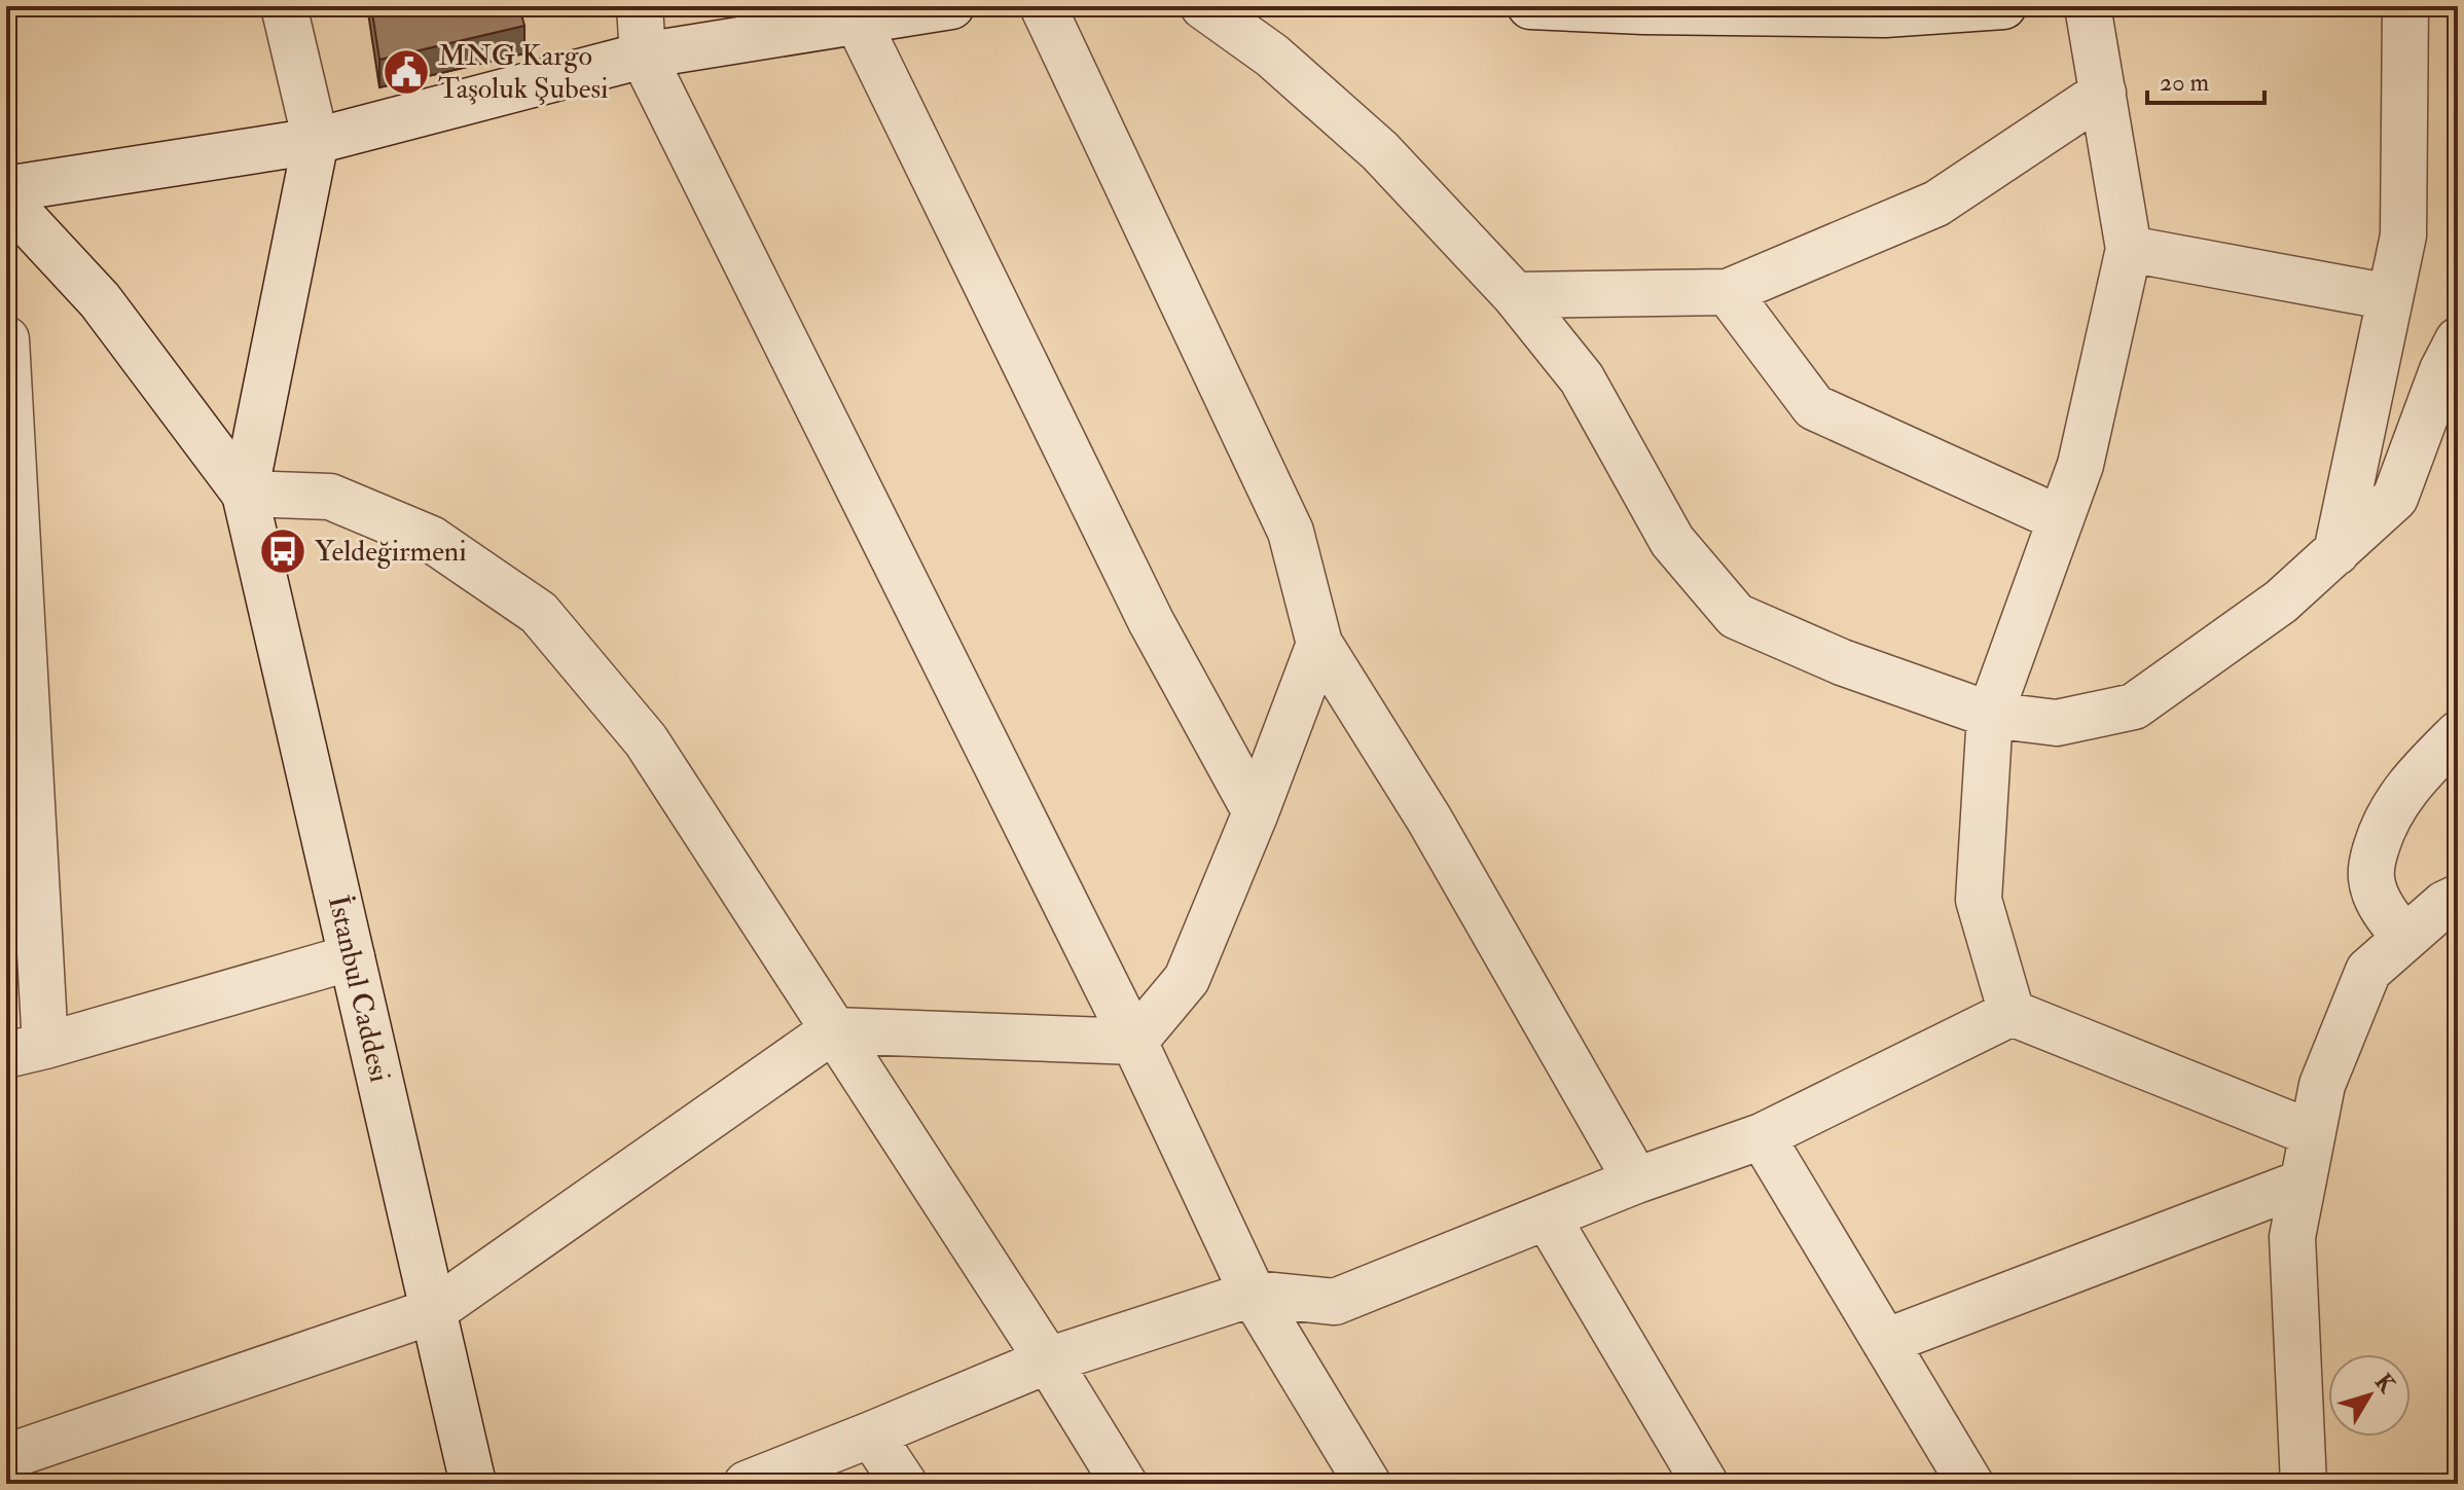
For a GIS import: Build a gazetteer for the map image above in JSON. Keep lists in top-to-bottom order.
{
  "streets": {
    "street": ["İstanbul Caddesi"]
  },
  "places": {
    "public building": ["MNG Kargo Taşoluk Şubesi"],
    "bus stop": ["Yeldeğirmeni"]
  },
  "scale_bar": "20 m",
  "north": "top right"
}
